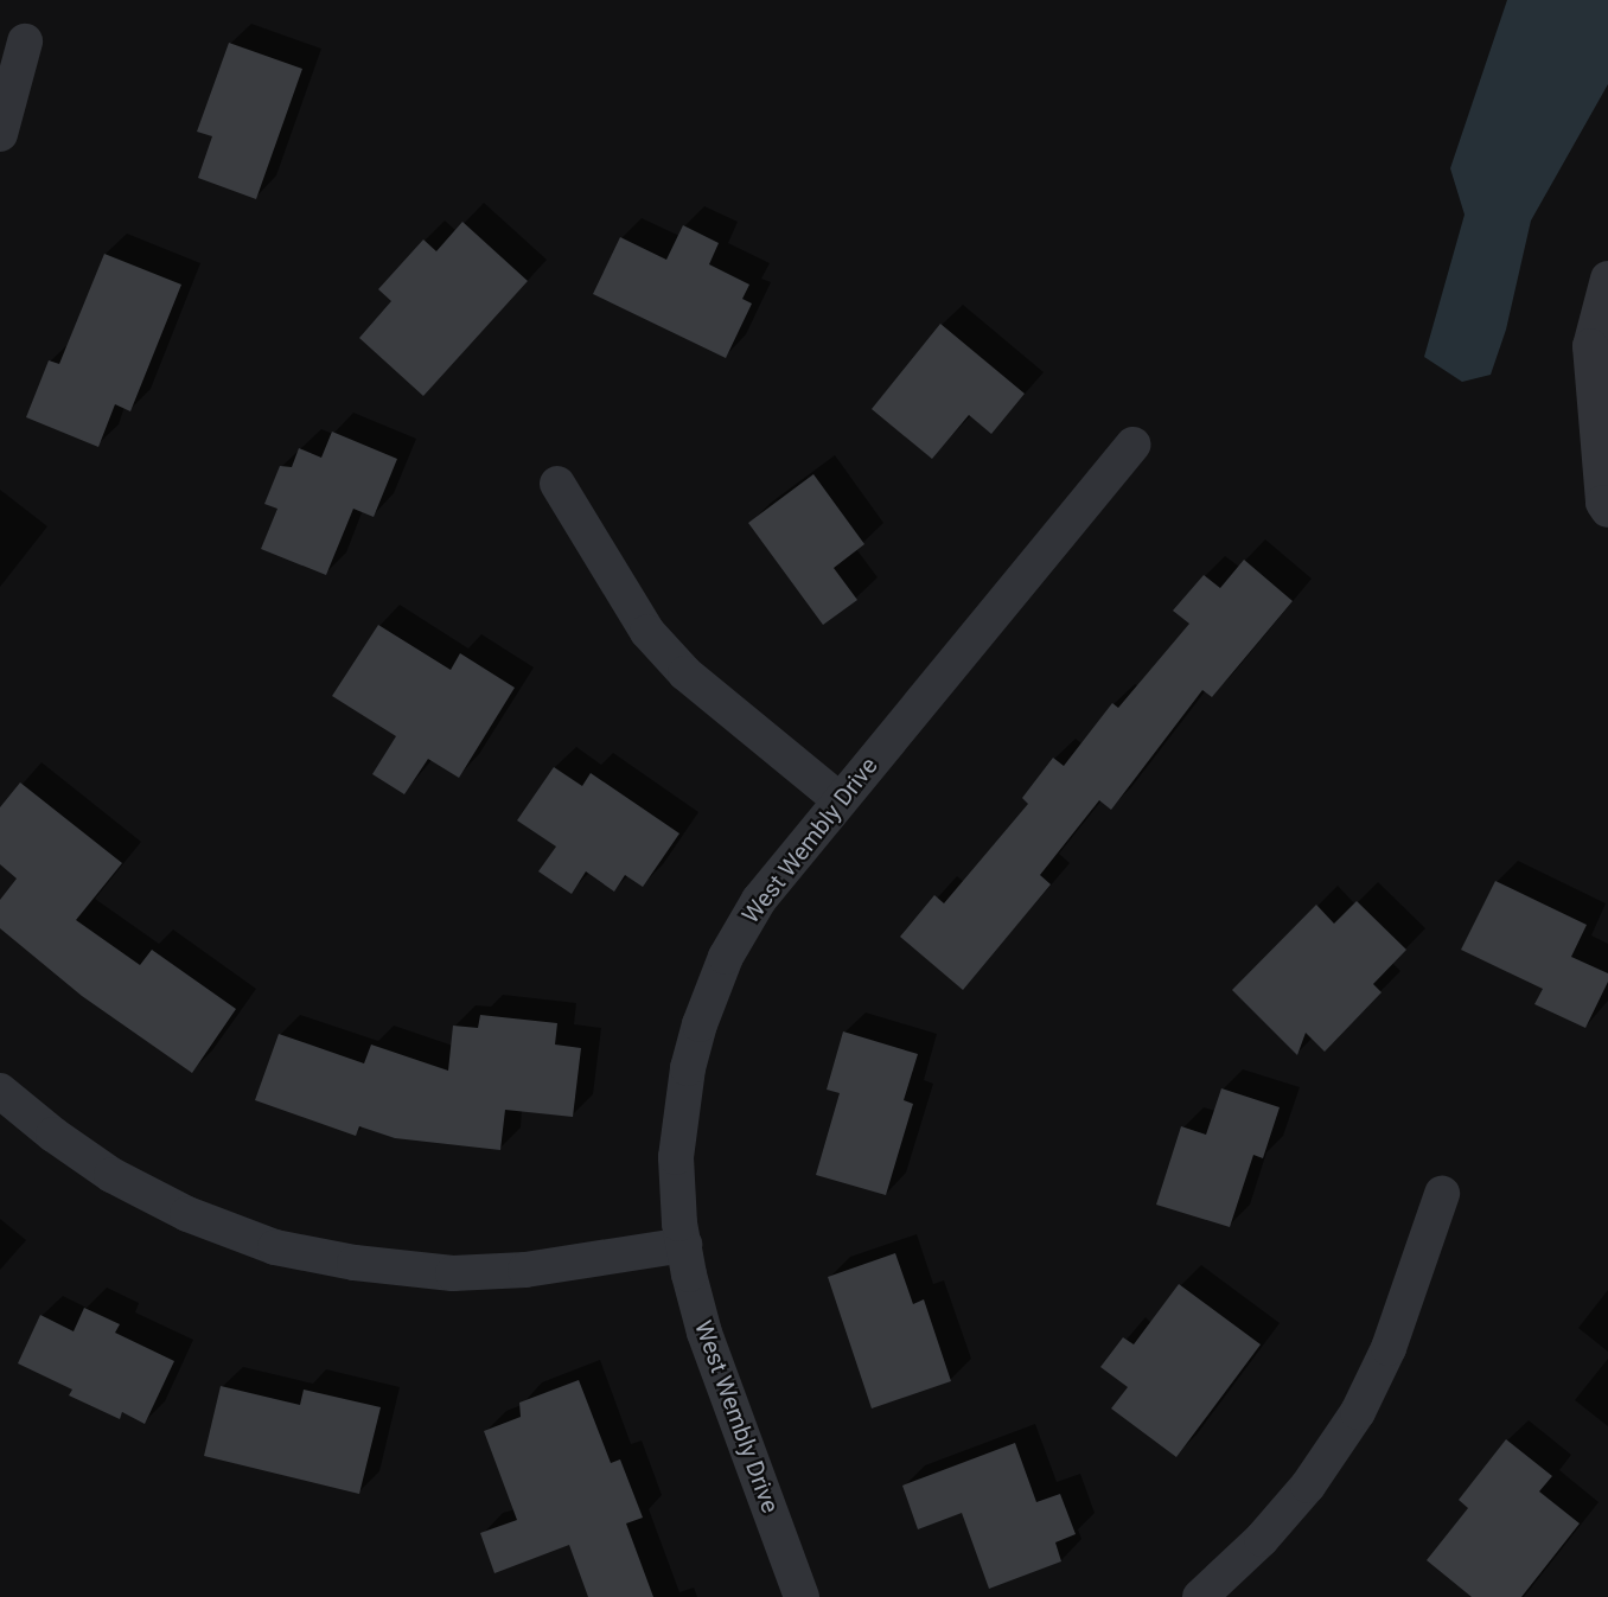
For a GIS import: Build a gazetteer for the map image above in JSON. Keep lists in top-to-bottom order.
{
  "streets": {
    "street": ["West Wembly Drive"]
  }
}
